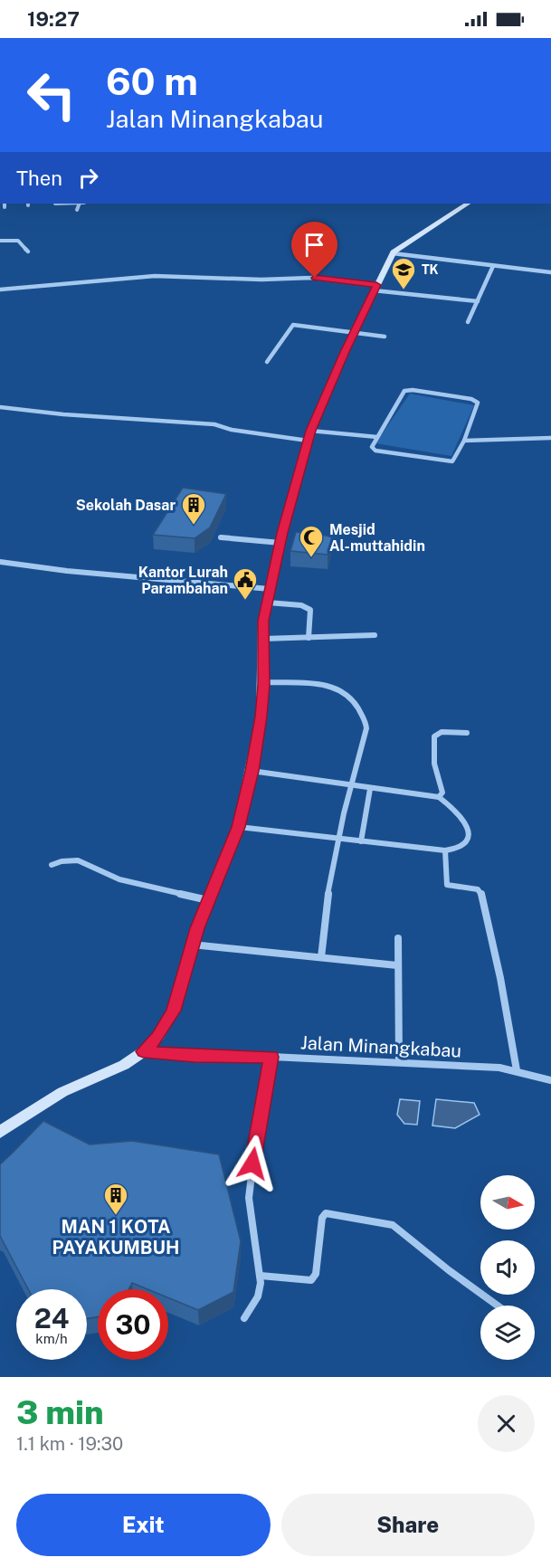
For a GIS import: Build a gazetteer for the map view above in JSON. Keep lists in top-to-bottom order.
{
  "streets": {
    "street": ["Jalan Minangkabau"]
  },
  "places": {
    "school or university": ["TK"],
    "building": ["Sekolah Dasar", "MAN 1 KOTA PAYAKUMBUH"],
    "mosque": ["Mesjid Al-muttahidin"],
    "public building": ["Kantor Lurah Parambahan"]
  },
  "north": "right",
  "page": {
    "status": "19:27",
    "turn": ["60 m", "Jalan Minangkabau"],
    "then": "Then",
    "speed": "24 km/h",
    "limit": "30",
    "heading": ["3 min", "1.1 km · 19:30"],
    "buttons": ["Exit", "Share"]
  }
}
